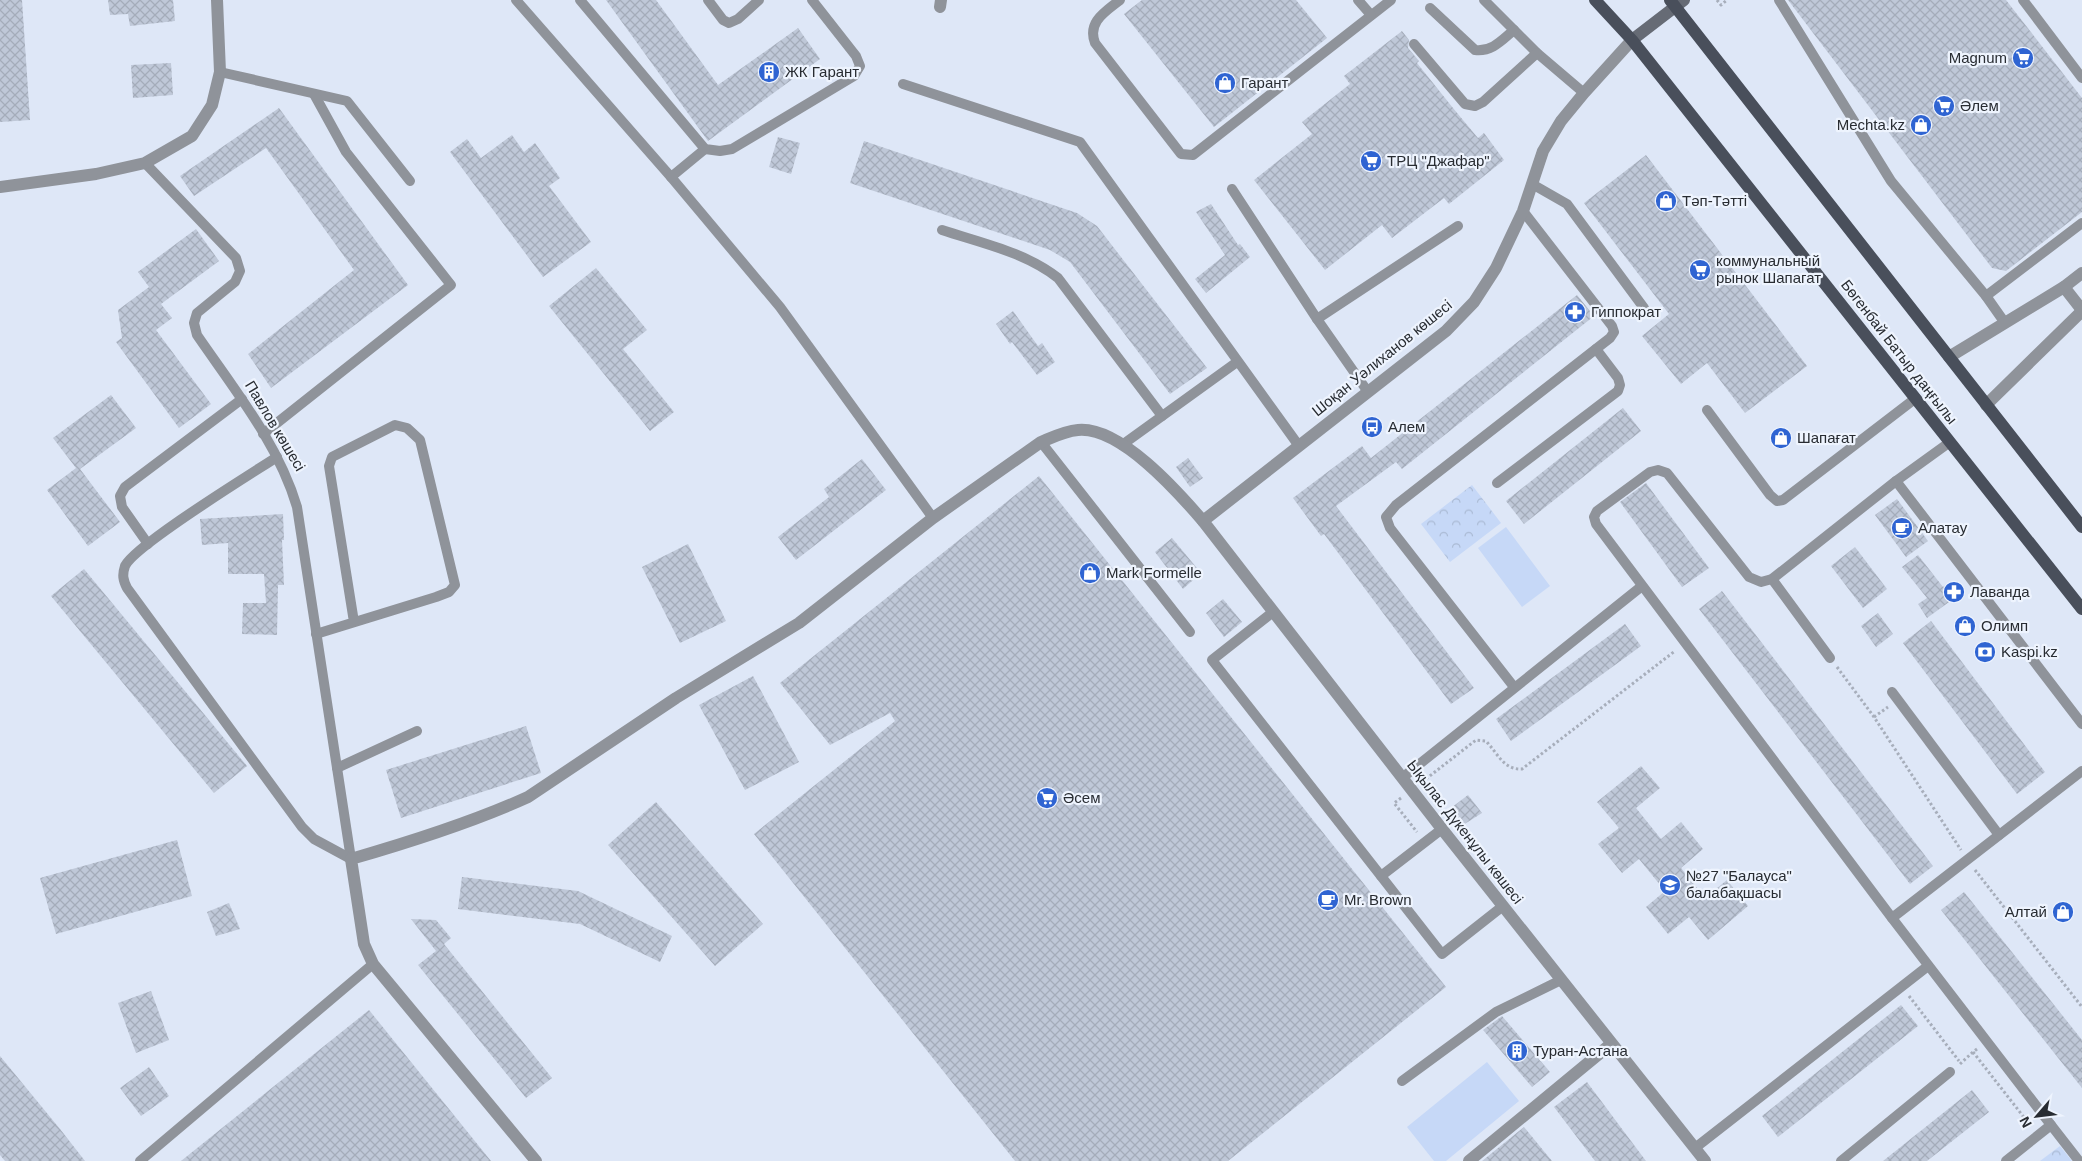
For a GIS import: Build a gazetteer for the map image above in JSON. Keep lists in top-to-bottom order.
{
  "streets": {
    "main road": ["Бөгенбай Батыр даңғылы", "Шоқан Уәлиханов көшесі"],
    "street": ["Ықылас Дүкенұлы көшесі"],
    "lane": ["Павлов көшесі"]
  },
  "crossings": [
    ["Бөгенбай Батыр даңғылы", "Шоқан Уәлиханов көшесі"],
    ["Шоқан Уәлиханов көшесі", "Ықылас Дүкенұлы көшесі"],
    ["Павлов көшесі", "Ықылас Дүкенұлы көшесі"]
  ],
  "places": {
    "supermarket": [
      "Magnum",
      "Әлем",
      "ТРЦ \"Джафар\"",
      "коммунальный рынок Шапагат",
      "Әсем"
    ],
    "building": ["ЖК Гарант", "Туран-Астана"],
    "shop": [
      "Гарант",
      "Mechta.kz",
      "Тәп-Тәтті",
      "Шапағат",
      "Mark Formelle",
      "Олимп",
      "Алтай"
    ],
    "pharmacy": ["Гиппократ", "Лаванда"],
    "bus stop": ["Алем"],
    "cafe": ["Алатау", "Mr. Brown"],
    "bank": ["Kaspi.kz"],
    "school or university": ["№27 \"Балауса\" балабақшасы"]
  },
  "north": "bottom left"
}
